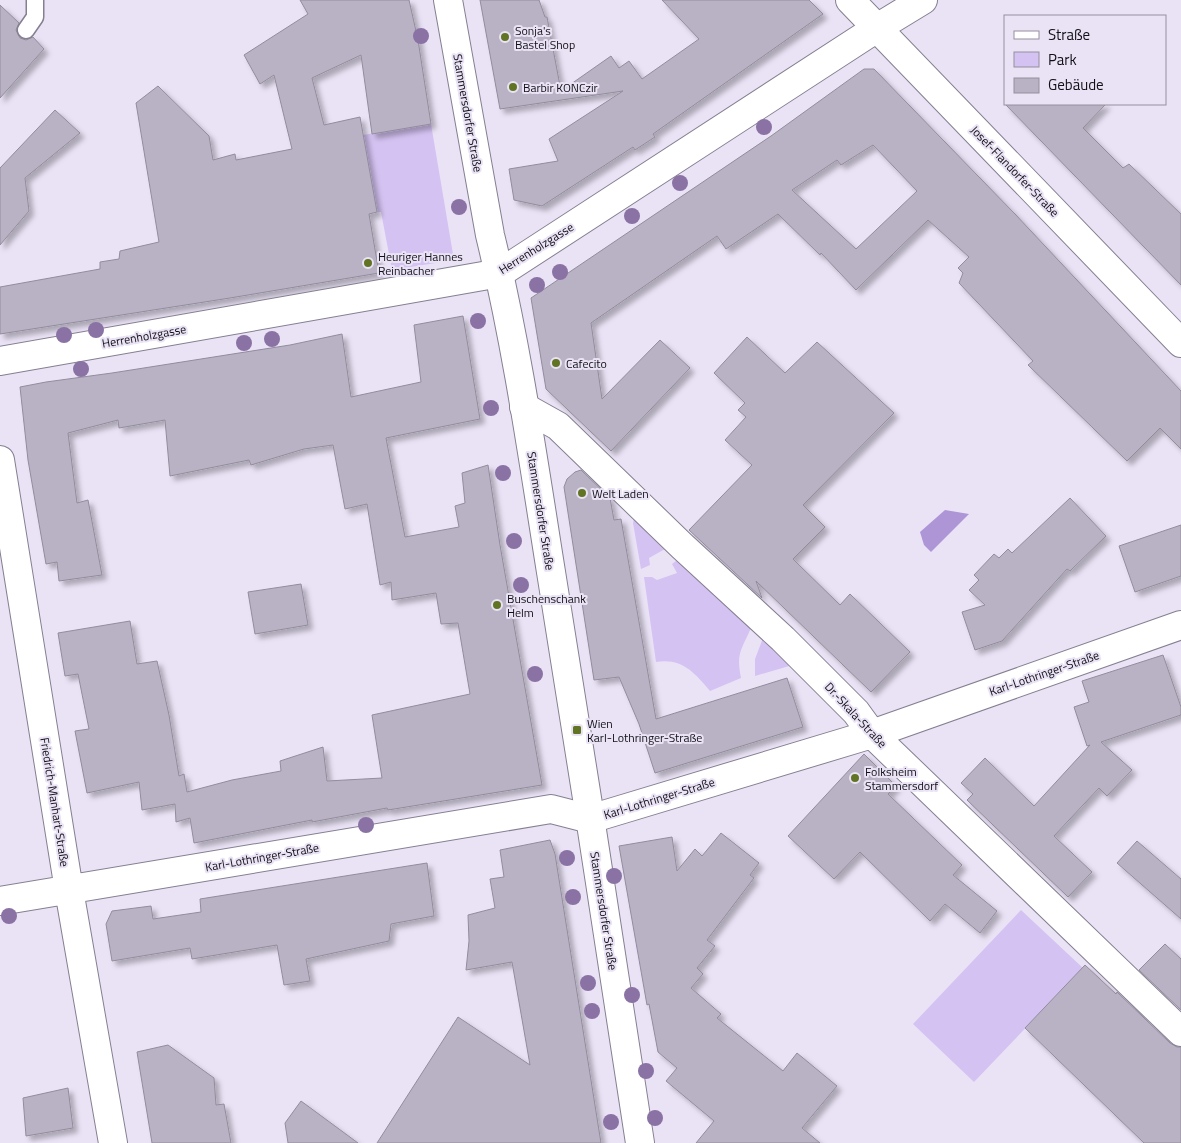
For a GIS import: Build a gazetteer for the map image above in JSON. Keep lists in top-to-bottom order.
{
  "streets": {
    "street": [
      "Stammersdorfer Straße",
      "Josef-Flandorfer-Straße",
      "Herrenholzgasse",
      "Karl-Lothringer-Straße",
      "Dr.-Skala-Straße",
      "Friedrich-Manhart-Straße"
    ]
  },
  "crossings": [
    ["Stammersdorfer Straße", "Herrenholzgasse"],
    ["Stammersdorfer Straße", "Karl-Lothringer-Straße"],
    ["Stammersdorfer Straße", "Dr.-Skala-Straße"],
    ["Josef-Flandorfer-Straße", "Herrenholzgasse"],
    ["Karl-Lothringer-Straße", "Dr.-Skala-Straße"],
    ["Karl-Lothringer-Straße", "Friedrich-Manhart-Straße"]
  ],
  "places": {
    "other": [
      "Sonja's Bastel Shop",
      "Barbir KONCzir",
      "Heuriger Hannes Reinbacher",
      "Cafecito",
      "Welt Laden",
      "Buschenschank Helm",
      "Folksheim Stammersdorf"
    ],
    "transit": ["Wien Karl-Lothringer-Straße"]
  },
  "legend": ["Straße", "Park", "Gebäude"]
}
